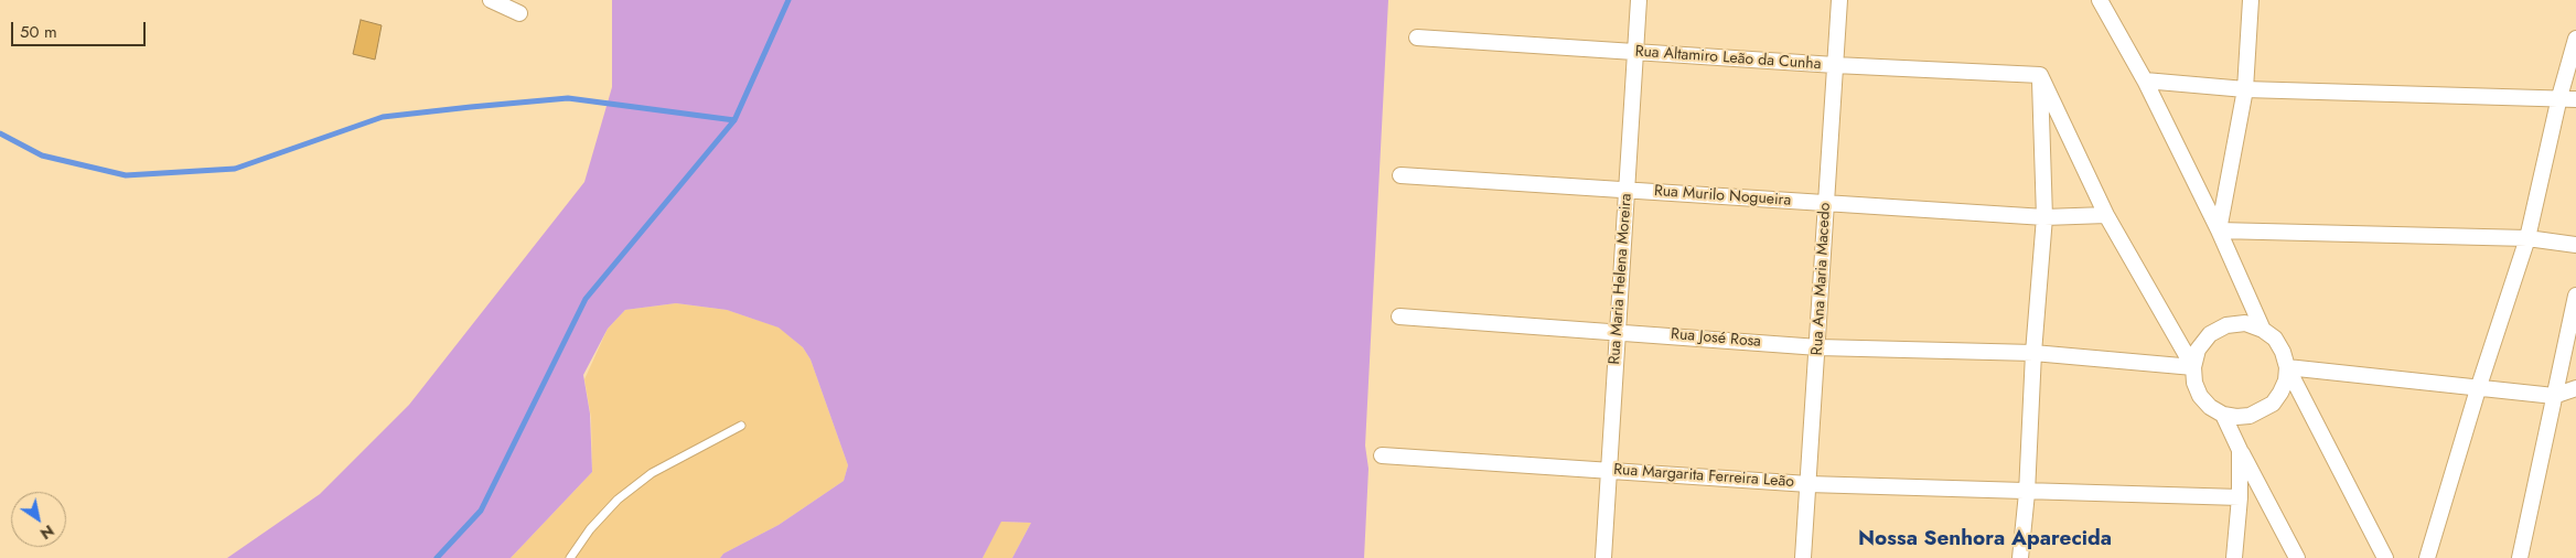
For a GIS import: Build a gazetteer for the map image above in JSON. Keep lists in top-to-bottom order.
{
  "streets": {
    "street": [
      "Rua Altamiro Leão da Cunha",
      "Rua Murilo Nogueira",
      "Rua Maria Helena Moreira",
      "Rua Ana Maria Macedo",
      "Rua José Rosa",
      "Rua Margarita Ferreira Leão"
    ]
  },
  "crossings": [
    ["Rua Altamiro Leão da Cunha", "Rua Maria Helena Moreira"],
    ["Rua Altamiro Leão da Cunha", "Rua Ana Maria Macedo"],
    ["Rua Murilo Nogueira", "Rua Maria Helena Moreira"],
    ["Rua Murilo Nogueira", "Rua Ana Maria Macedo"],
    ["Rua Maria Helena Moreira", "Rua José Rosa"],
    ["Rua Maria Helena Moreira", "Rua Margarita Ferreira Leão"],
    ["Rua Ana Maria Macedo", "Rua José Rosa"],
    ["Rua Ana Maria Macedo", "Rua Margarita Ferreira Leão"]
  ],
  "districts": ["Nossa Senhora Aparecida"],
  "scale_bar": "50 m",
  "north": "bottom right"
}
